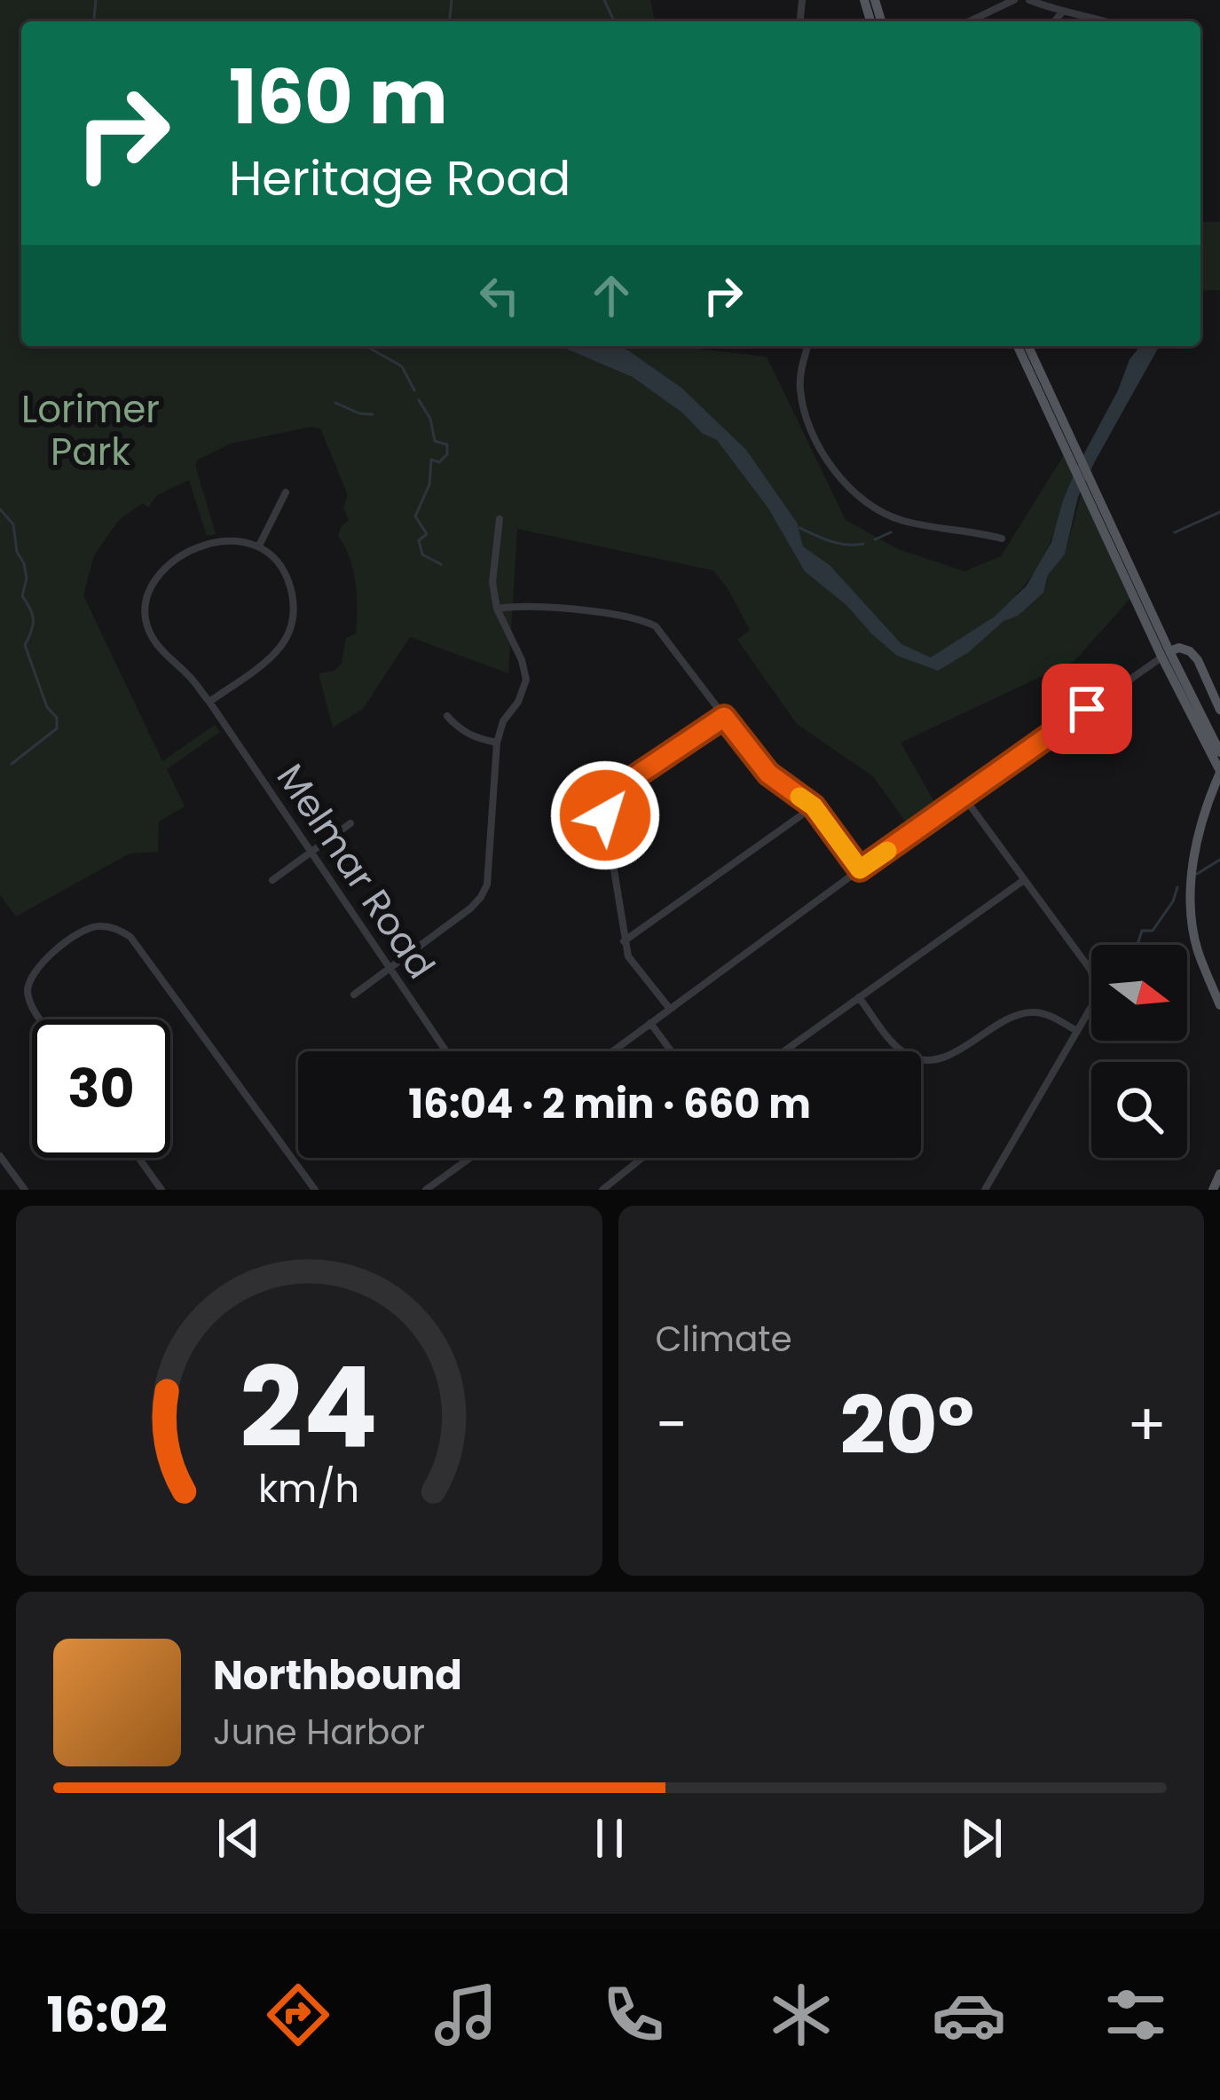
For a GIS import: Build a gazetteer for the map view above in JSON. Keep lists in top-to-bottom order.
{
  "streets": {
    "street": ["Melmar Road"]
  },
  "parks": ["Lorimer Park"],
  "north": "right",
  "page": {
    "turn": ["160 m", "Heritage Road"],
    "limit": "30",
    "trip": "16:04 · 2 min · 660 m",
    "tile": "Climate",
    "heat": ["−", "20°", "+"],
    "song": ["Northbound", "June Harbor"],
    "tabs": "16:02",
    "gauge": ["24", "km/h"]
  }
}
